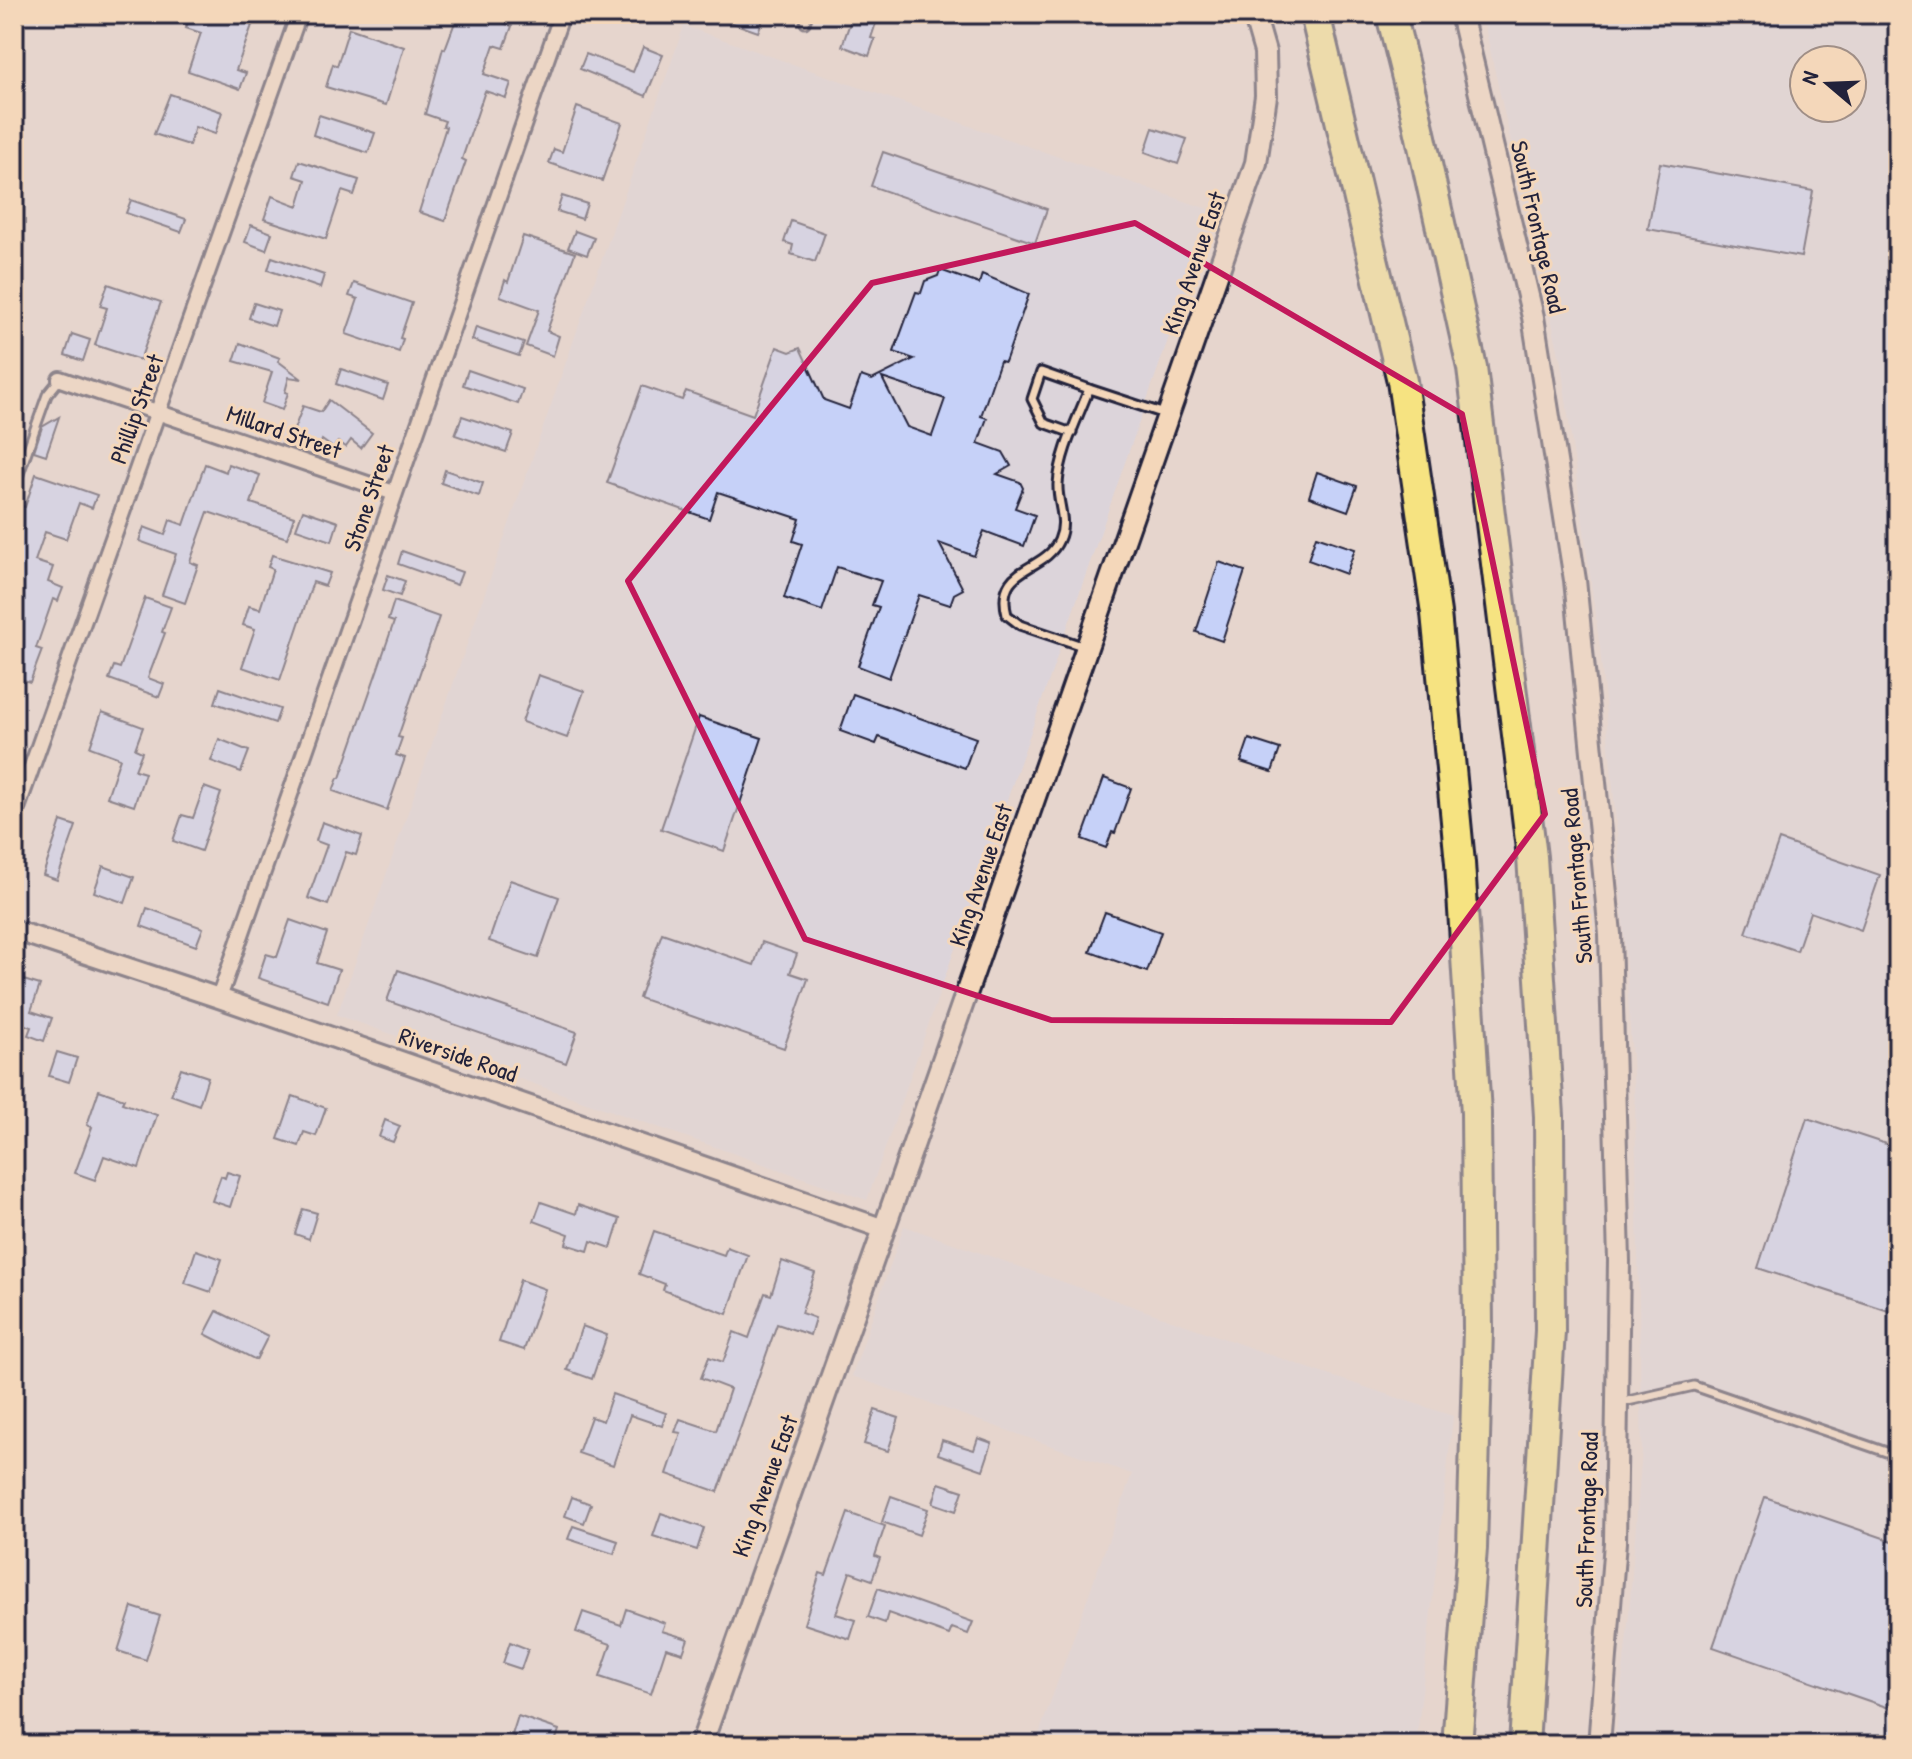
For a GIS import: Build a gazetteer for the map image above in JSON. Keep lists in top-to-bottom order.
{
  "streets": {
    "main road": ["South Frontage Road", "King Avenue East"],
    "street": [
      "Phillip Street",
      "Millard Street",
      "Stone Street",
      "Riverside Road"
    ]
  },
  "crossings": [
    ["King Avenue East", "Riverside Road"],
    ["Phillip Street", "Millard Street"],
    ["Millard Street", "Stone Street"],
    ["Stone Street", "Riverside Road"]
  ],
  "north": "left"
}
